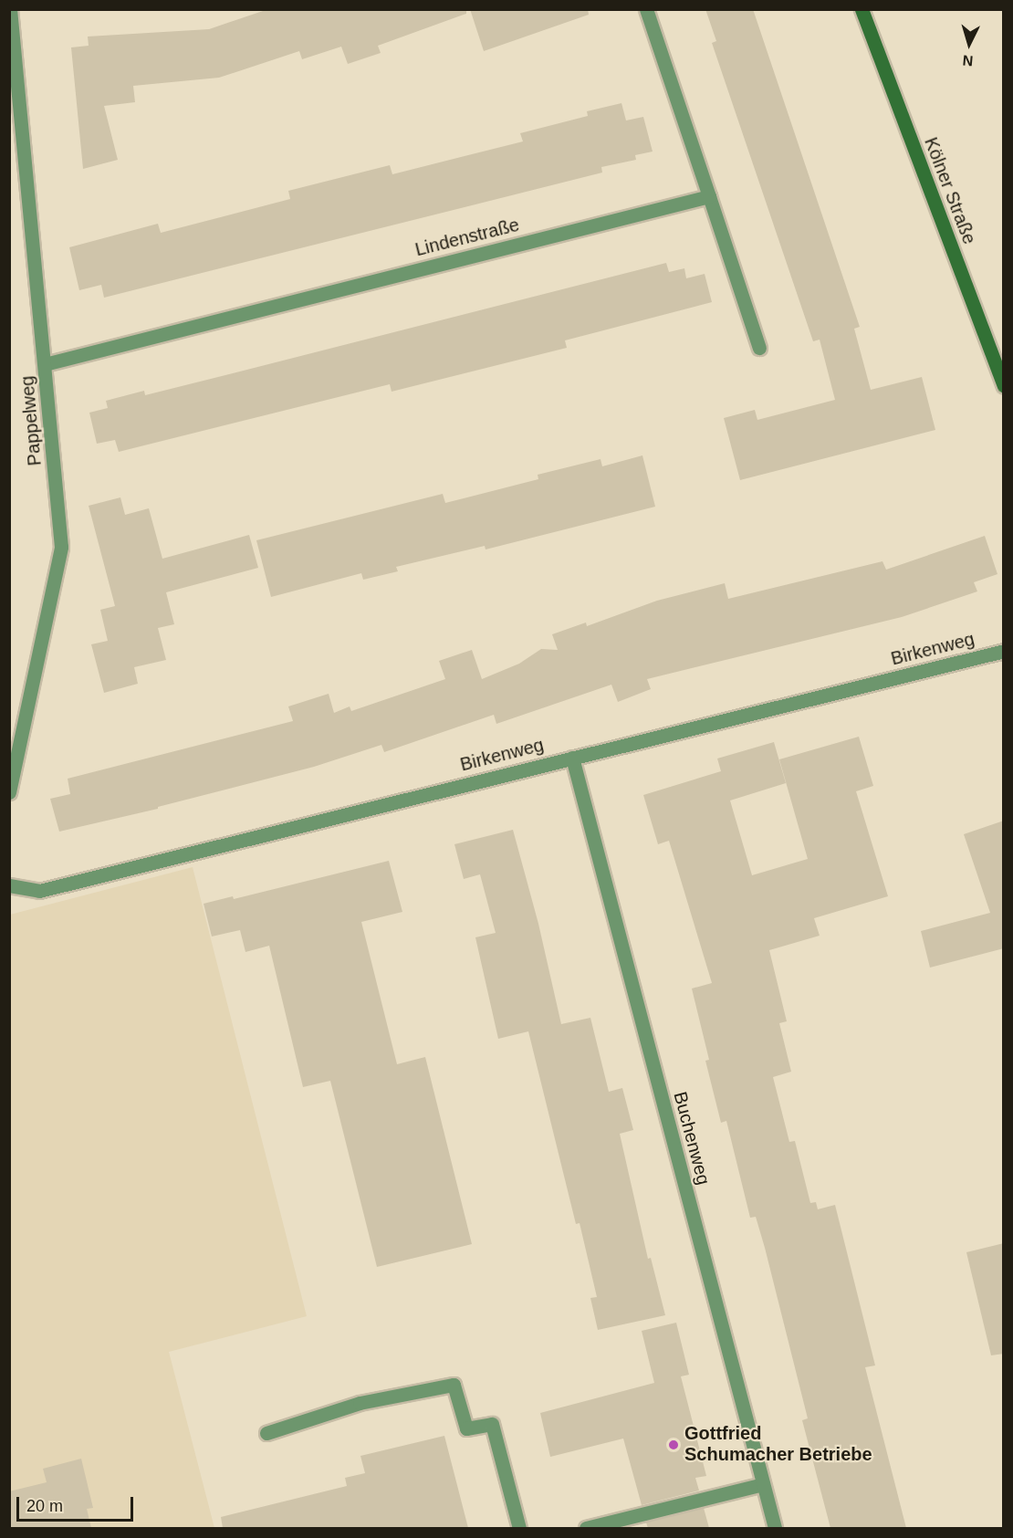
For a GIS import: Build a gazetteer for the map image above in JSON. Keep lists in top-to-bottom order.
{
  "streets": {
    "street": [
      "Kölner Straße",
      "Lindenstraße",
      "Pappelweg",
      "Birkenweg",
      "Buchenweg"
    ]
  },
  "crossings": [
    ["Lindenstraße", "Pappelweg"],
    ["Birkenweg", "Buchenweg"]
  ],
  "places": ["Gottfried Schumacher Betriebe"],
  "scale_bar": "20 m",
  "north": "bottom"
}
